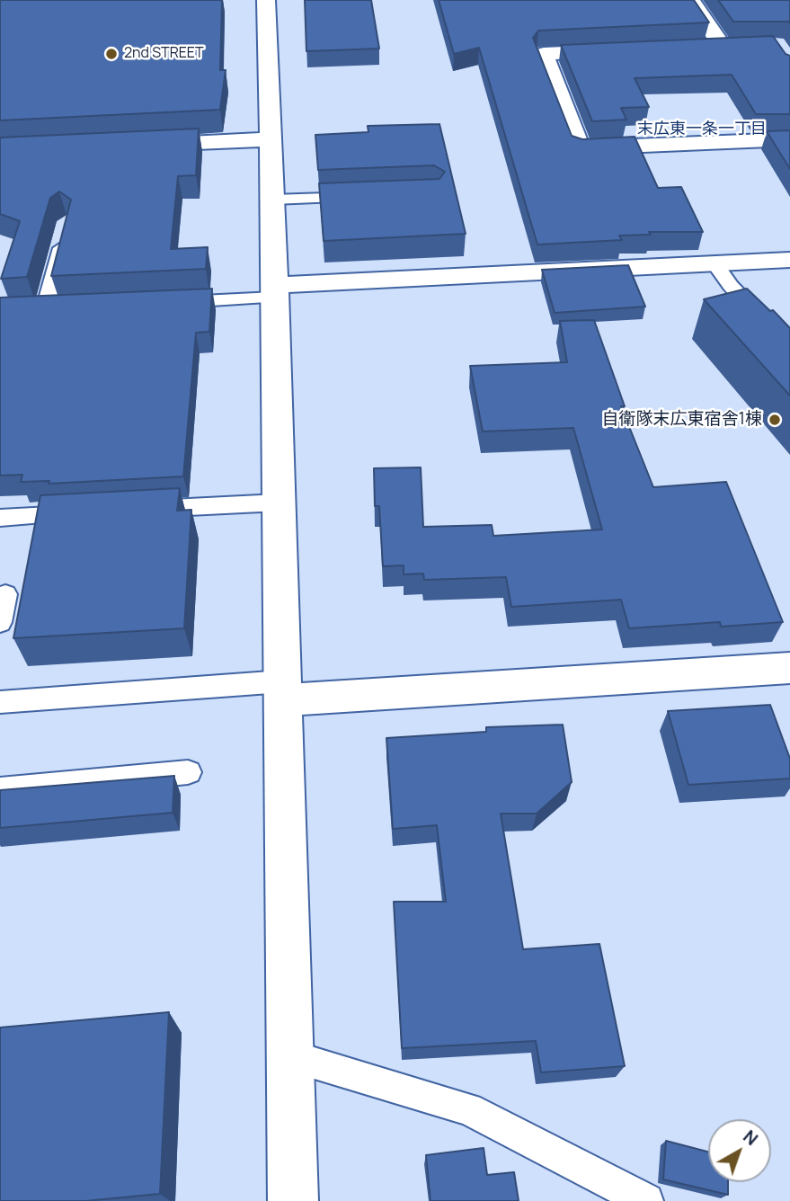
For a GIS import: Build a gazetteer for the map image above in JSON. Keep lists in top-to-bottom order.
{
  "districts": ["末広東一条一丁目"],
  "places": ["2nd STREET", "自衛隊末広東宿舎1棟"],
  "north": "top right"
}
